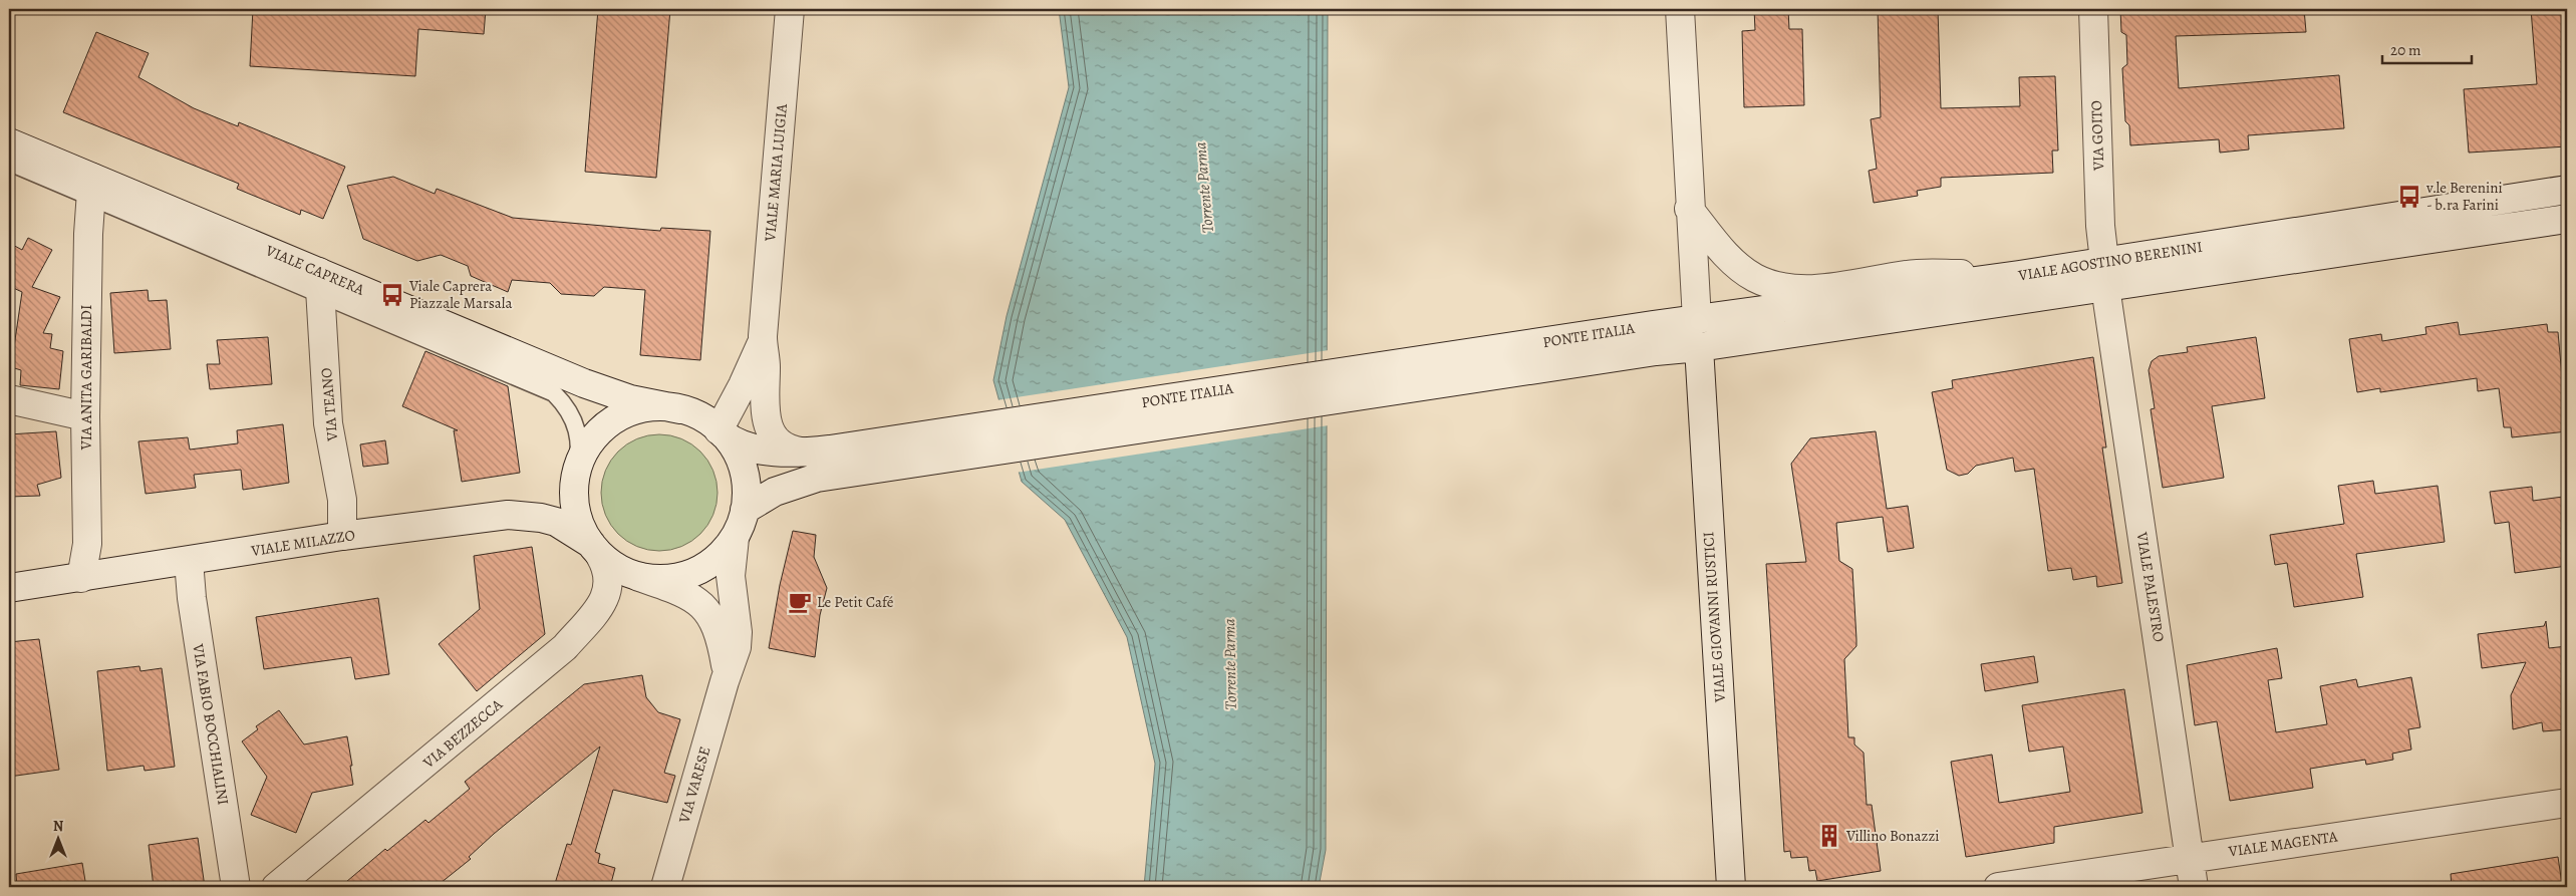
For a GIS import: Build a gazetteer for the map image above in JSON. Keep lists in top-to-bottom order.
{
  "streets": {
    "main road": [
      "VIA GOITO",
      "VIALE MARIA LUIGIA",
      "VIALE AGOSTINO BERENINI",
      "VIALE CAPRERA",
      "PONTE ITALIA",
      "VIA ANITA GARIBALDI",
      "VIA TEANO",
      "VIALE MILAZZO",
      "VIALE PALESTRO",
      "VIALE GIOVANNI RUSTICI",
      "VIA FABIO BOCCHIALINI",
      "VIA BEZZECCA",
      "VIA VARESE",
      "VIALE MAGENTA"
    ]
  },
  "crossings": [
    ["VIA GOITO", "VIALE AGOSTINO BERENINI"],
    ["VIA GOITO", "VIALE PALESTRO"],
    ["VIALE MARIA LUIGIA", "VIALE CAPRERA"],
    ["VIALE MARIA LUIGIA", "PONTE ITALIA"],
    ["VIALE MARIA LUIGIA", "VIALE MILAZZO"],
    ["VIALE MARIA LUIGIA", "VIA BEZZECCA"],
    ["VIALE MARIA LUIGIA", "VIA VARESE"],
    ["VIALE AGOSTINO BERENINI", "PONTE ITALIA"],
    ["VIALE AGOSTINO BERENINI", "VIALE PALESTRO"],
    ["VIALE AGOSTINO BERENINI", "VIALE GIOVANNI RUSTICI"],
    ["VIALE CAPRERA", "PONTE ITALIA"],
    ["VIALE CAPRERA", "VIA ANITA GARIBALDI"],
    ["VIALE CAPRERA", "VIA TEANO"],
    ["VIALE CAPRERA", "VIALE MILAZZO"],
    ["VIALE CAPRERA", "VIA BEZZECCA"],
    ["VIALE CAPRERA", "VIA VARESE"],
    ["PONTE ITALIA", "VIALE MILAZZO"],
    ["PONTE ITALIA", "VIA BEZZECCA"],
    ["PONTE ITALIA", "VIA VARESE"],
    ["VIA ANITA GARIBALDI", "VIALE MILAZZO"],
    ["VIA TEANO", "VIALE MILAZZO"],
    ["VIALE MILAZZO", "VIA FABIO BOCCHIALINI"],
    ["VIALE MILAZZO", "VIA BEZZECCA"],
    ["VIALE MILAZZO", "VIA VARESE"],
    ["VIALE PALESTRO", "VIALE MAGENTA"],
    ["VIA BEZZECCA", "VIA VARESE"]
  ],
  "water": ["Torrente Parma"],
  "places": {
    "bus stop": ["v.le Berenini - b.ra Farini", "Viale Caprera Piazzale Marsala"],
    "cafe": ["Le Petit Café"],
    "building": ["Villino Bonazzi"]
  },
  "scale_bar": "20 m",
  "north": "top"
}
